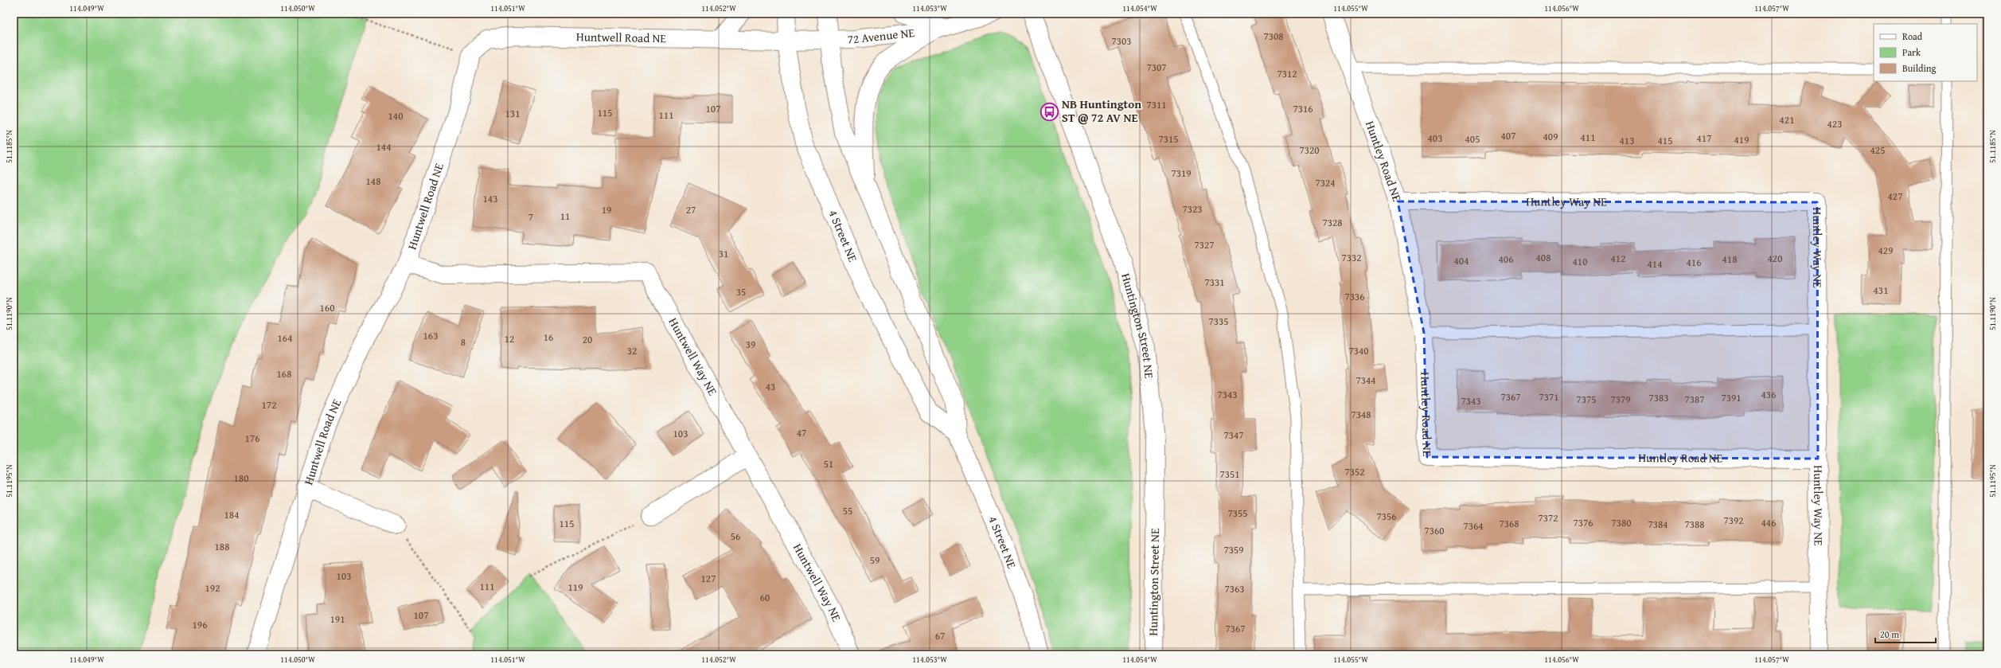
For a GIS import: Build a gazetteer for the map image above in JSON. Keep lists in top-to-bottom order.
{
  "streets": {
    "street": [
      "72 Avenue NE",
      "Huntwell Road NE",
      "Huntley Road NE",
      "Huntley Way NE",
      "4 Street NE",
      "Huntington Street NE",
      "Huntwell Way NE"
    ]
  },
  "crossings": [
    ["72 Avenue NE", "Huntwell Road NE"],
    ["72 Avenue NE", "4 Street NE"],
    ["Huntwell Road NE", "4 Street NE"],
    ["Huntwell Road NE", "Huntwell Way NE"],
    ["Huntley Road NE", "Huntley Way NE"]
  ],
  "places": {
    "bus stop": ["NB Huntington ST @ 72 AV NE"]
  },
  "house_numbers": [
    "7308",
    "7303",
    "7307",
    "7312",
    "7311",
    "107",
    "7316",
    "115",
    "131",
    "111",
    "140",
    "421",
    "423",
    "407",
    "409",
    "411",
    "403",
    "417",
    "7315",
    "405",
    "419",
    "413",
    "415",
    "144",
    "7320",
    "425",
    "7319",
    "148",
    "7324",
    "427",
    "143",
    "7323",
    "19",
    "27",
    "11",
    "7",
    "7328",
    "7327",
    "429",
    "31",
    "7332",
    "408",
    "412",
    "420",
    "406",
    "418",
    "404",
    "410",
    "416",
    "414",
    "7331",
    "431",
    "35",
    "7336",
    "160",
    "7335",
    "163",
    "16",
    "164",
    "12",
    "20",
    "8",
    "39",
    "32",
    "7340",
    "168",
    "7344",
    "43",
    "7343",
    "436",
    "7367",
    "7371",
    "7383",
    "7391",
    "7375",
    "7379",
    "7387",
    "7343",
    "172",
    "7348",
    "47",
    "103",
    "7347",
    "176",
    "51",
    "7352",
    "7351",
    "180",
    "55",
    "7355",
    "184",
    "7356",
    "7372",
    "7392",
    "7376",
    "7380",
    "446",
    "115",
    "7368",
    "7384",
    "7388",
    "7364",
    "7360",
    "56",
    "188",
    "7359",
    "59",
    "103",
    "127",
    "111",
    "119",
    "192",
    "7363",
    "60",
    "107",
    "191",
    "196",
    "7367",
    "67"
  ],
  "legend": ["Road", "Park", "Building"],
  "scale_bar": "20 m",
  "coordinates": [
    "114.049°W",
    "114.050°W",
    "114.051°W",
    "114.052°W",
    "114.053°W",
    "114.054°W",
    "114.055°W",
    "114.056°W",
    "114.057°W",
    "51.1185°N",
    "51.1190°N",
    "51.1195°N"
  ]
}
